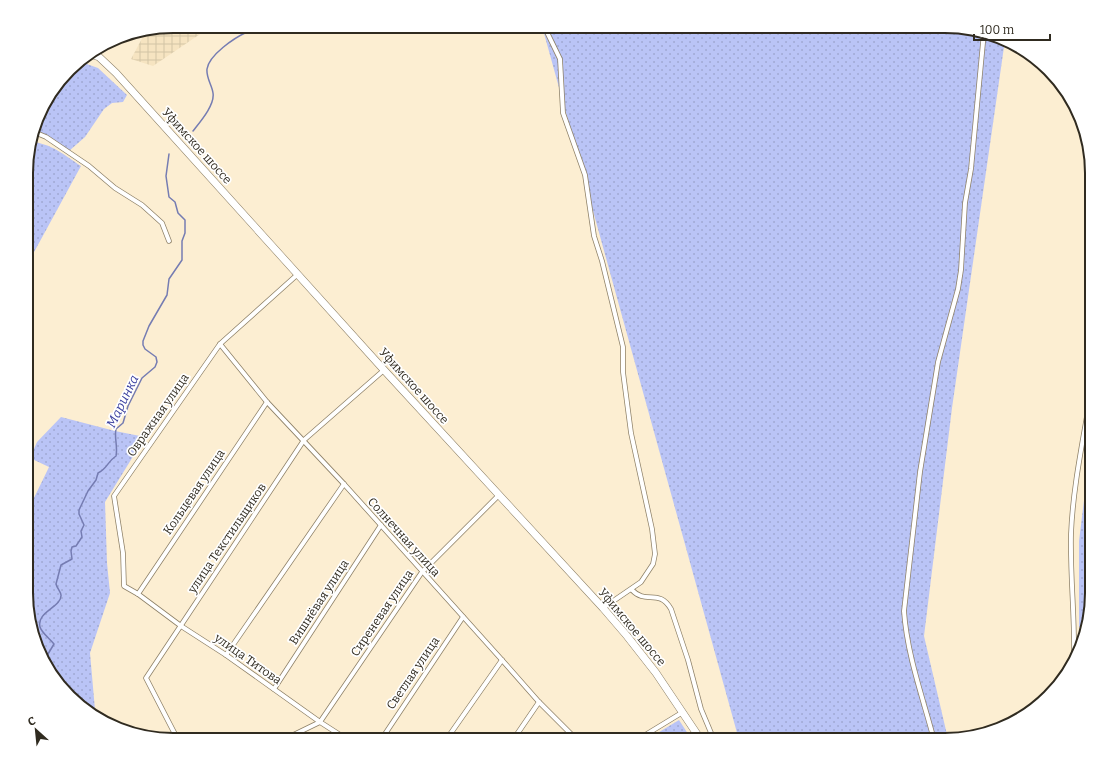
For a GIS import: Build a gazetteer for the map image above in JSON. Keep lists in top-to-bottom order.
{
  "streets": {
    "main road": ["Уфимское шоссе"],
    "street": [
      "Овражная улица",
      "Кольцевая улица",
      "Солнечная улица",
      "улица Текстильщиков",
      "Вишнёвая улица",
      "Сиреневая улица",
      "улица Титова",
      "Светлая улица"
    ]
  },
  "crossings": [
    ["Уфимское шоссе", "Овражная улица"],
    ["Уфимское шоссе", "улица Текстильщиков"],
    ["Уфимское шоссе", "Сиреневая улица"],
    ["Овражная улица", "Кольцевая улица"],
    ["Овражная улица", "Солнечная улица"],
    ["Овражная улица", "улица Титова"],
    ["Кольцевая улица", "Солнечная улица"],
    ["Кольцевая улица", "улица Титова"],
    ["Солнечная улица", "улица Текстильщиков"],
    ["Солнечная улица", "Вишнёвая улица"],
    ["Солнечная улица", "Сиреневая улица"],
    ["Солнечная улица", "Светлая улица"],
    ["улица Текстильщиков", "улица Титова"],
    ["Вишнёвая улица", "улица Титова"],
    ["Сиреневая улица", "улица Титова"]
  ],
  "water": ["Маринка"],
  "scale_bar": "100 m",
  "north": "top left"
}
